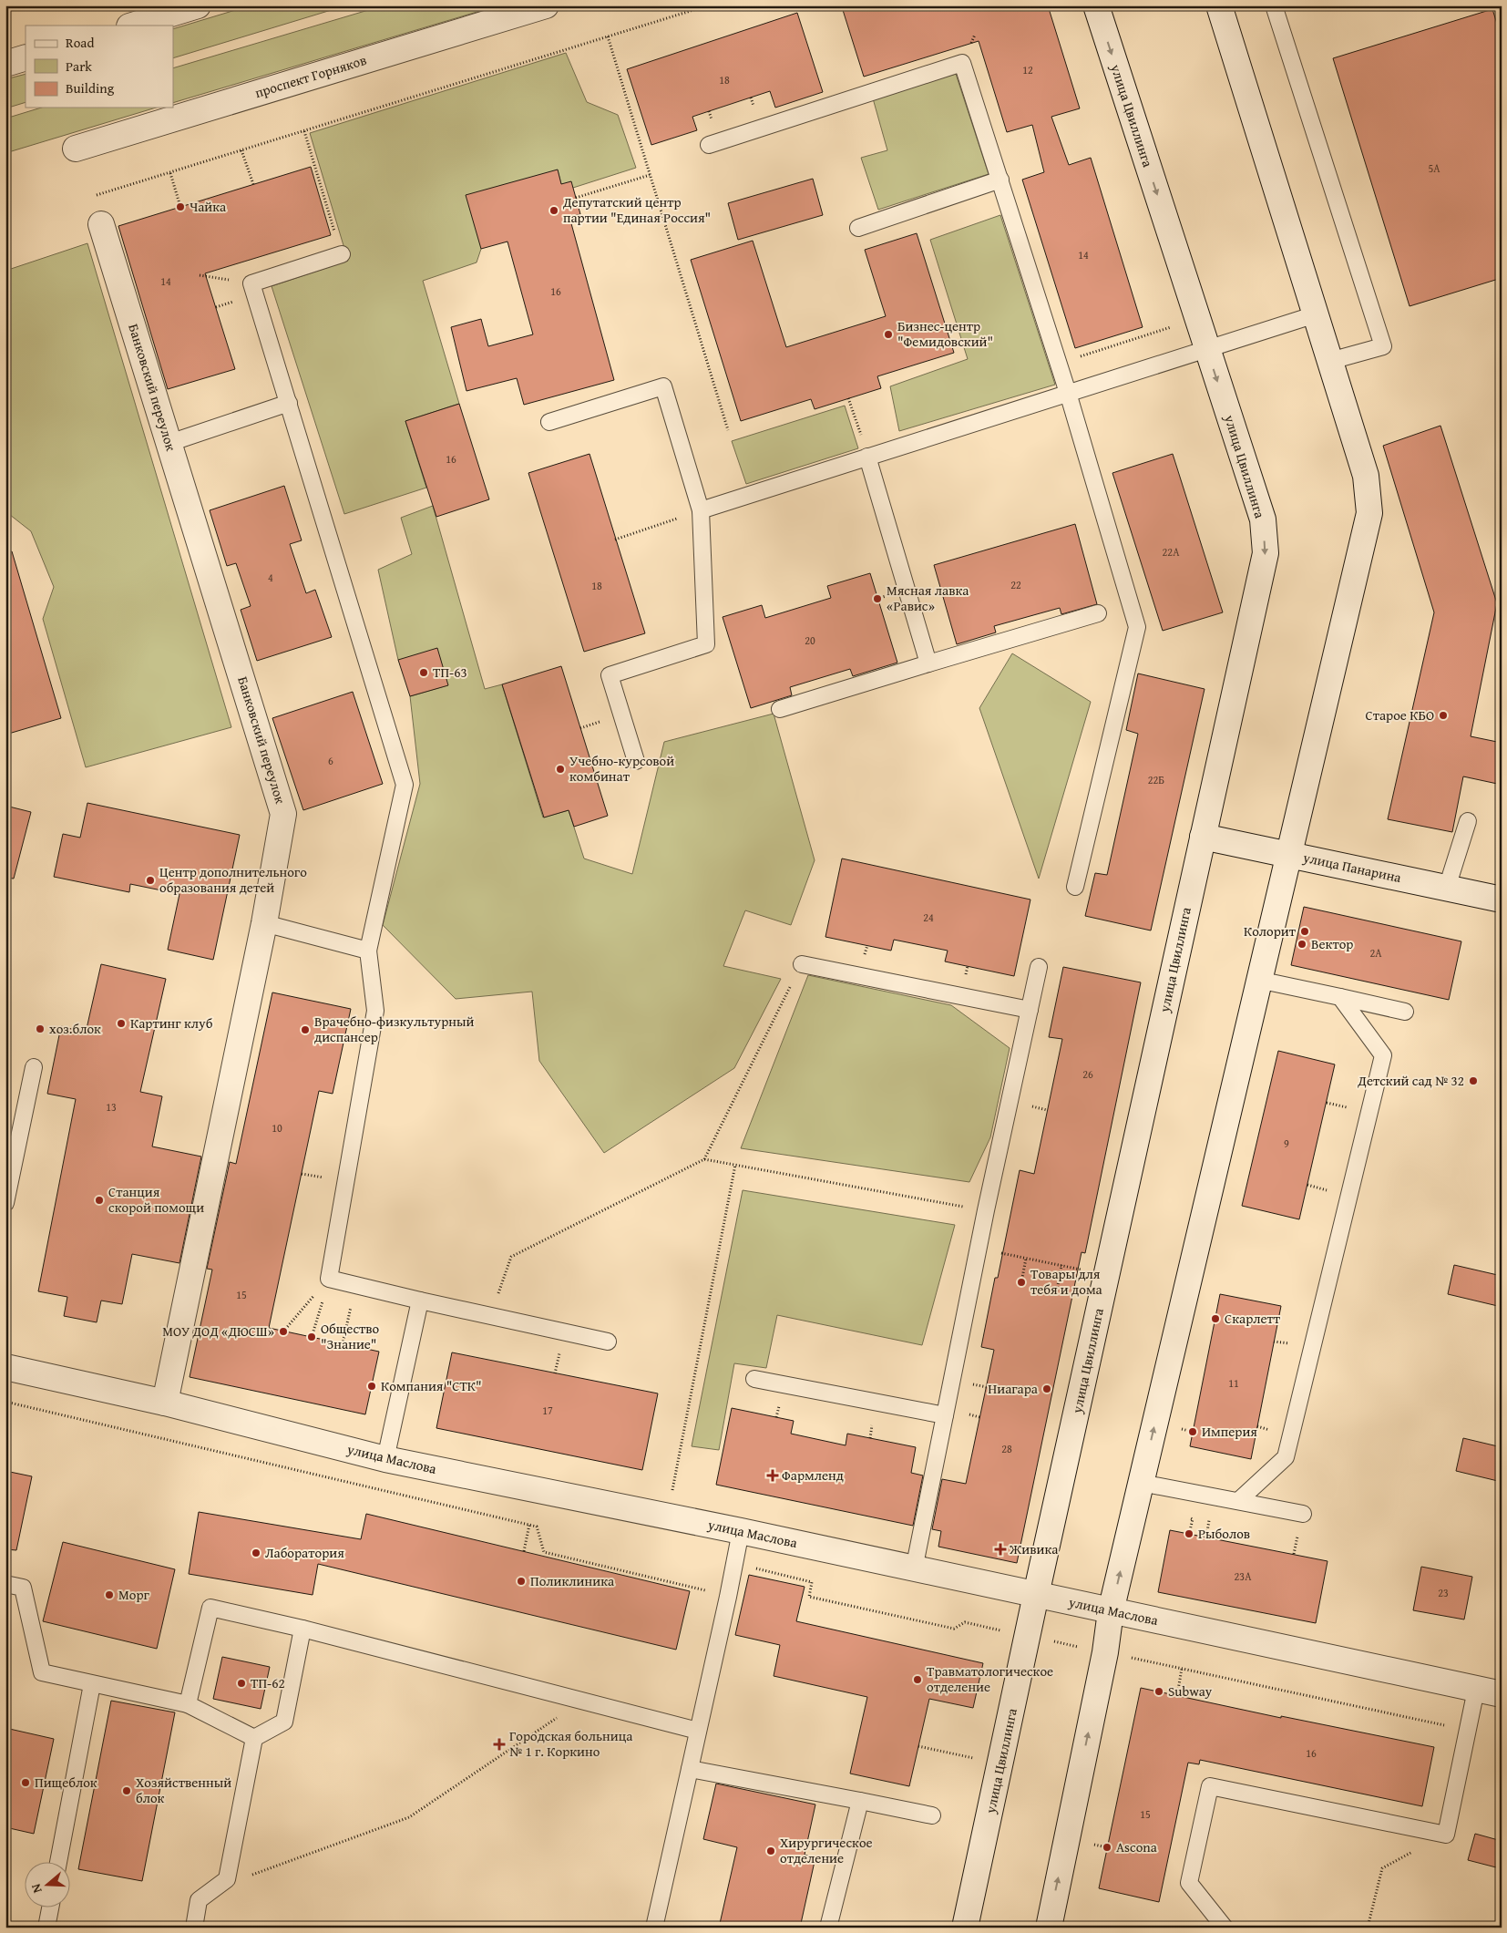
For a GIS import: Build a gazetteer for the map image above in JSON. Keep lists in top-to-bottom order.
{
  "streets": {
    "street": [
      "проспект Горняков",
      "улица Цвиллинга",
      "Банковский переулок",
      "улица Панарина",
      "улица Маслова"
    ]
  },
  "crossings": [
    ["улица Цвиллинга", "улица Панарина"],
    ["улица Цвиллинга", "улица Маслова"],
    ["Банковский переулок", "улица Маслова"]
  ],
  "places": {
    "other": [
      "Чайка",
      "Депутатский центр партии \"Единая Россия\"",
      "Бизнес-центр \"Фемидовский\"",
      "Мясная лавка «Равис»",
      "ТП-63",
      "Старое КБО",
      "Учебно-курсовой комбинат",
      "Центр дополнительного образования детей",
      "Колорит",
      "Вектор",
      "Картинг клуб",
      "хоз.блок",
      "Врачебно-физкультурный диспансер",
      "Детский сад № 32",
      "Станция скорой помощи",
      "Товары для тебя и дома",
      "Скарлетт",
      "МОУ ДОД «ДЮСШ»",
      "Общество \"Знание\"",
      "Компания \"СТК\"",
      "Ниагара",
      "Империя",
      "Рыболов",
      "Лаборатория",
      "Поликлиника",
      "Морг",
      "Травматологическое отделение",
      "ТП-62",
      "Subway",
      "Пищеблок",
      "Хозяйственный блок",
      "Ascona",
      "Хирургическое отделение"
    ],
    "health": ["Фармленд", "Живика", "Городская больница № 1 г. Коркино"]
  },
  "house_numbers": [
    "12",
    "18",
    "5А",
    "14",
    "14",
    "16",
    "16",
    "22А",
    "4",
    "22",
    "18",
    "20",
    "6",
    "22Б",
    "24",
    "2А",
    "26",
    "13",
    "10",
    "9",
    "15",
    "11",
    "17",
    "28",
    "23А",
    "23",
    "16",
    "15"
  ],
  "legend": ["Road", "Park", "Building"],
  "north": "left"
}
